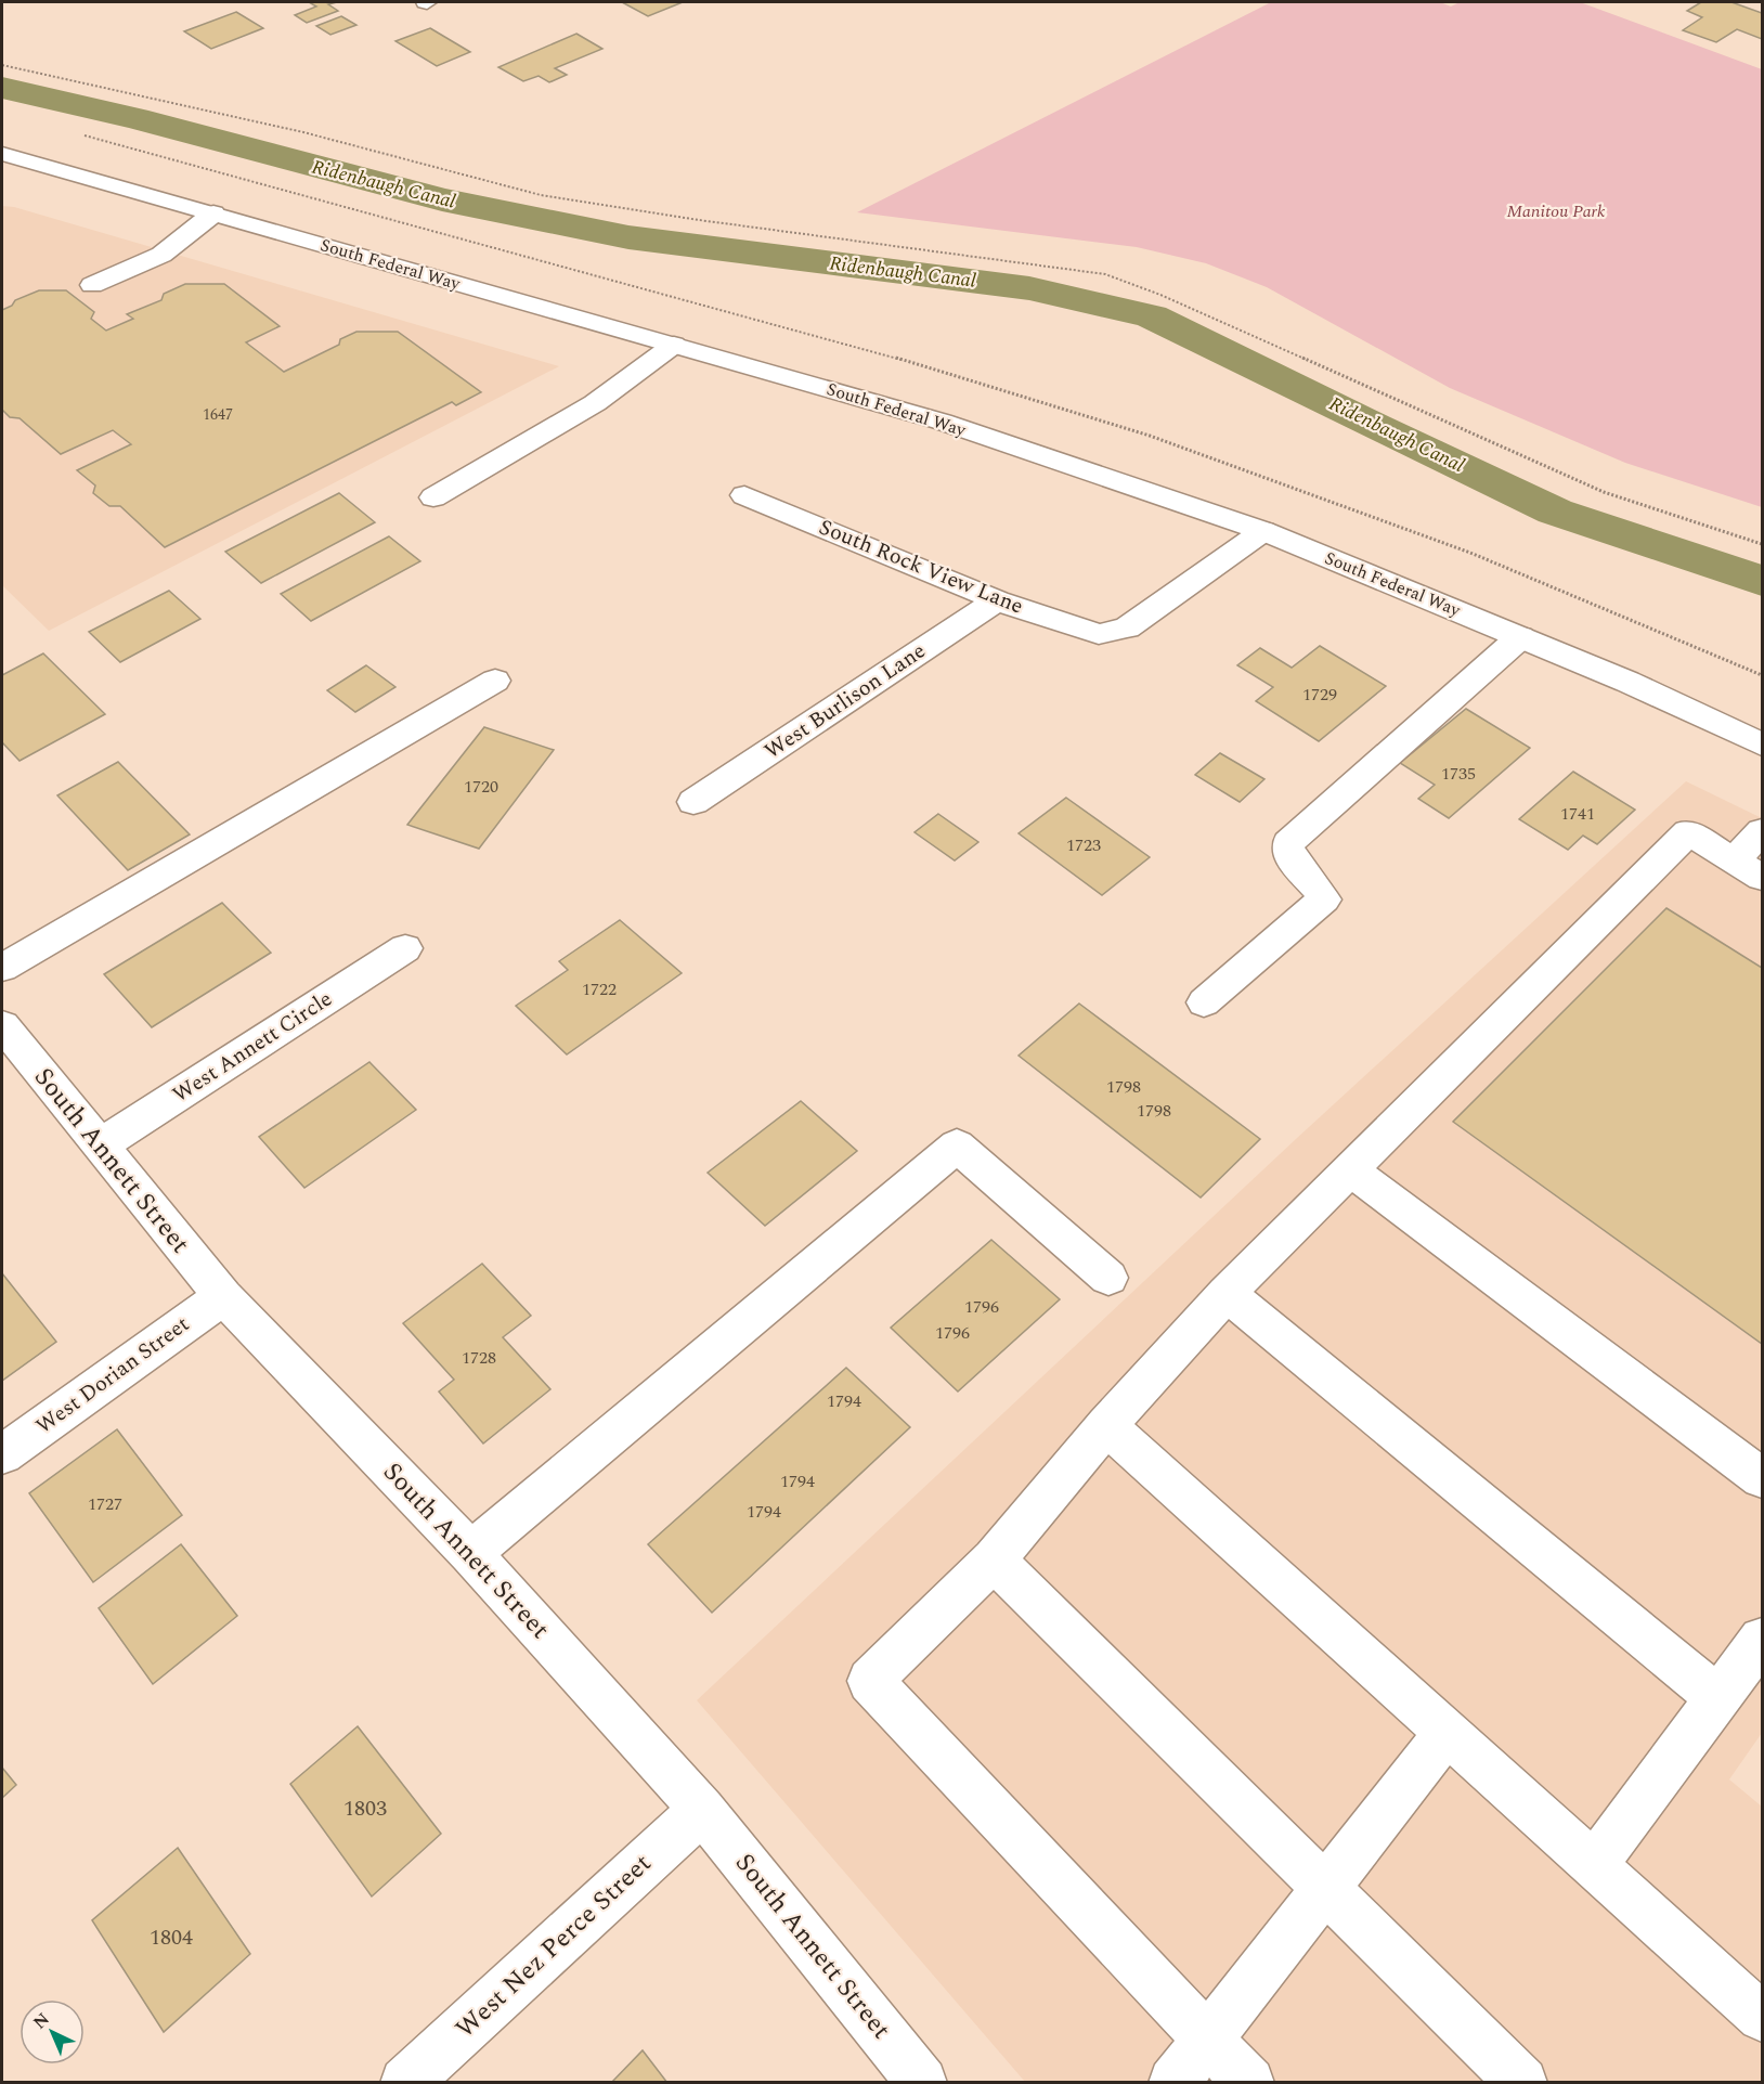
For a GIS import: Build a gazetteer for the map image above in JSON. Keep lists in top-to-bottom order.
{
  "streets": {
    "street": [
      "South Federal Way",
      "South Rock View Lane",
      "West Burlison Lane",
      "West Annett Circle",
      "South Annett Street",
      "West Dorian Street",
      "West Nez Perce Street"
    ]
  },
  "crossings": [
    ["South Federal Way", "South Rock View Lane"],
    ["South Rock View Lane", "West Burlison Lane"],
    ["West Annett Circle", "South Annett Street"],
    ["South Annett Street", "West Dorian Street"],
    ["South Annett Street", "West Nez Perce Street"]
  ],
  "water": ["Ridenbaugh Canal"],
  "parks": ["Manitou Park"],
  "house_numbers": [
    "1647",
    "1729",
    "1735",
    "1720",
    "1741",
    "1723",
    "1722",
    "1798",
    "1798",
    "1796",
    "1796",
    "1728",
    "1794",
    "1794",
    "1727",
    "1794",
    "1803",
    "1804"
  ],
  "north": "top left"
}
